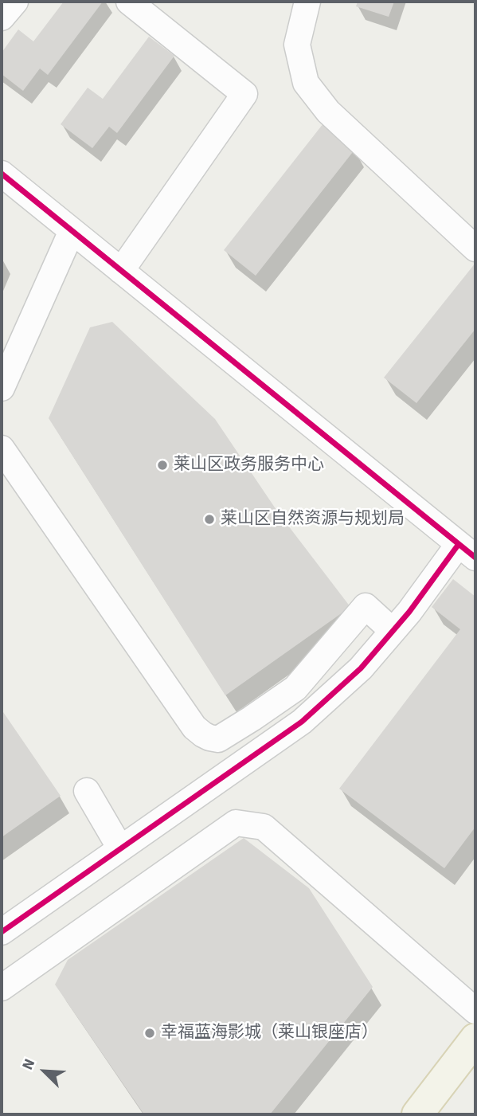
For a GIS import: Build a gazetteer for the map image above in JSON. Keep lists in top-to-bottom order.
{
  "places": ["莱山区政务服务中心", "莱山区自然资源与规划局", "幸福蓝海影城（莱山银座店）"],
  "north": "top left"
}
